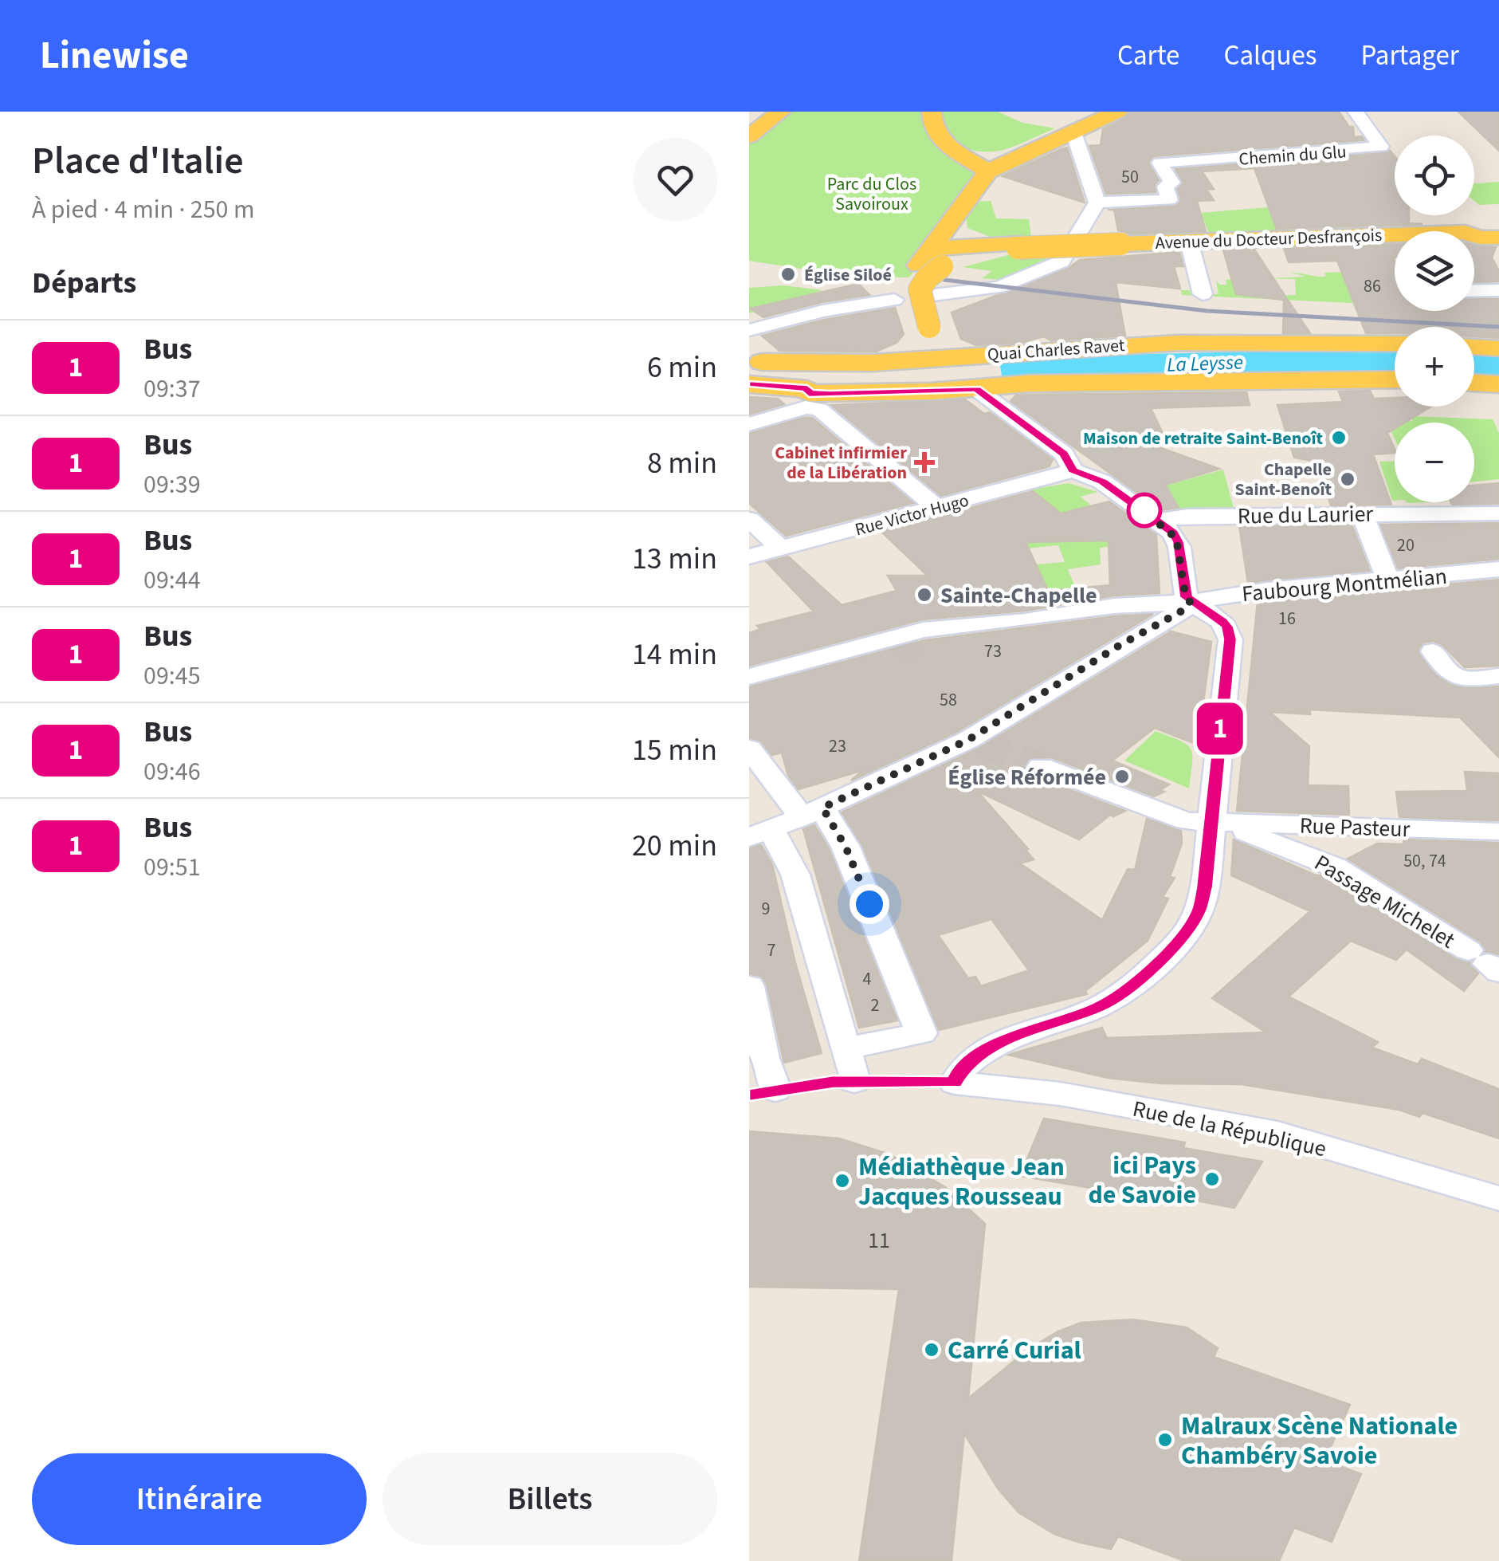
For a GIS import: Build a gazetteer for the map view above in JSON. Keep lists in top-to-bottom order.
{
  "streets": {
    "main road": ["Avenue du Docteur Desfrançois", "Quai Charles Ravet"],
    "street": [
      "Chemin du Glu",
      "Rue Victor Hugo",
      "Rue du Laurier",
      "Faubourg Montmélian",
      "Rue Pasteur",
      "Passage Michelet",
      "Rue de la République"
    ]
  },
  "crossings": [
    ["Rue Pasteur", "Passage Michelet"],
    ["Rue Pasteur", "Rue de la République"],
    ["Passage Michelet", "Rue de la République"]
  ],
  "water": ["La Leysse"],
  "parks": ["Parc du Clos Savoiroux"],
  "places": {
    "other": [
      "Église Siloé",
      "Maison de retraite Saint-Benoît",
      "Chapelle Saint-Benoît",
      "Sainte-Chapelle",
      "Église Réformée",
      "ici Pays de Savoie",
      "Médiathèque Jean Jacques Rousseau",
      "Carré Curial",
      "Malraux Scène Nationale Chambéry Savoie"
    ],
    "health": ["Cabinet infirmier de la Libération"]
  },
  "lines": ["bus line 1"],
  "house_numbers": [
    "50",
    "86",
    "20",
    "16",
    "73",
    "58",
    "23",
    "50, 74",
    "9",
    "7",
    "4",
    "2",
    "11"
  ],
  "page": {
    "header": "Linewise",
    "nav": ["Carte", "Calques", "Partager"],
    "heading": [
      ["Place d'Italie", "À pied · 4 min · 250 m"],
      "Départs"
    ],
    "on_map": "1",
    "map_buttons": ["+", "−"],
    "list": [
      {
        "mark": "1",
        "name": "Bus",
        "note": "09:37",
        "value": "6 min"
      },
      {
        "mark": "1",
        "name": "Bus",
        "note": "09:39",
        "value": "8 min"
      },
      {
        "mark": "1",
        "name": "Bus",
        "note": "09:44",
        "value": "13 min"
      },
      {
        "mark": "1",
        "name": "Bus",
        "note": "09:45",
        "value": "14 min"
      },
      {
        "mark": "1",
        "name": "Bus",
        "note": "09:46",
        "value": "15 min"
      },
      {
        "mark": "1",
        "name": "Bus",
        "note": "09:51",
        "value": "20 min"
      }
    ],
    "buttons": ["Itinéraire", "Billets"]
  }
}
